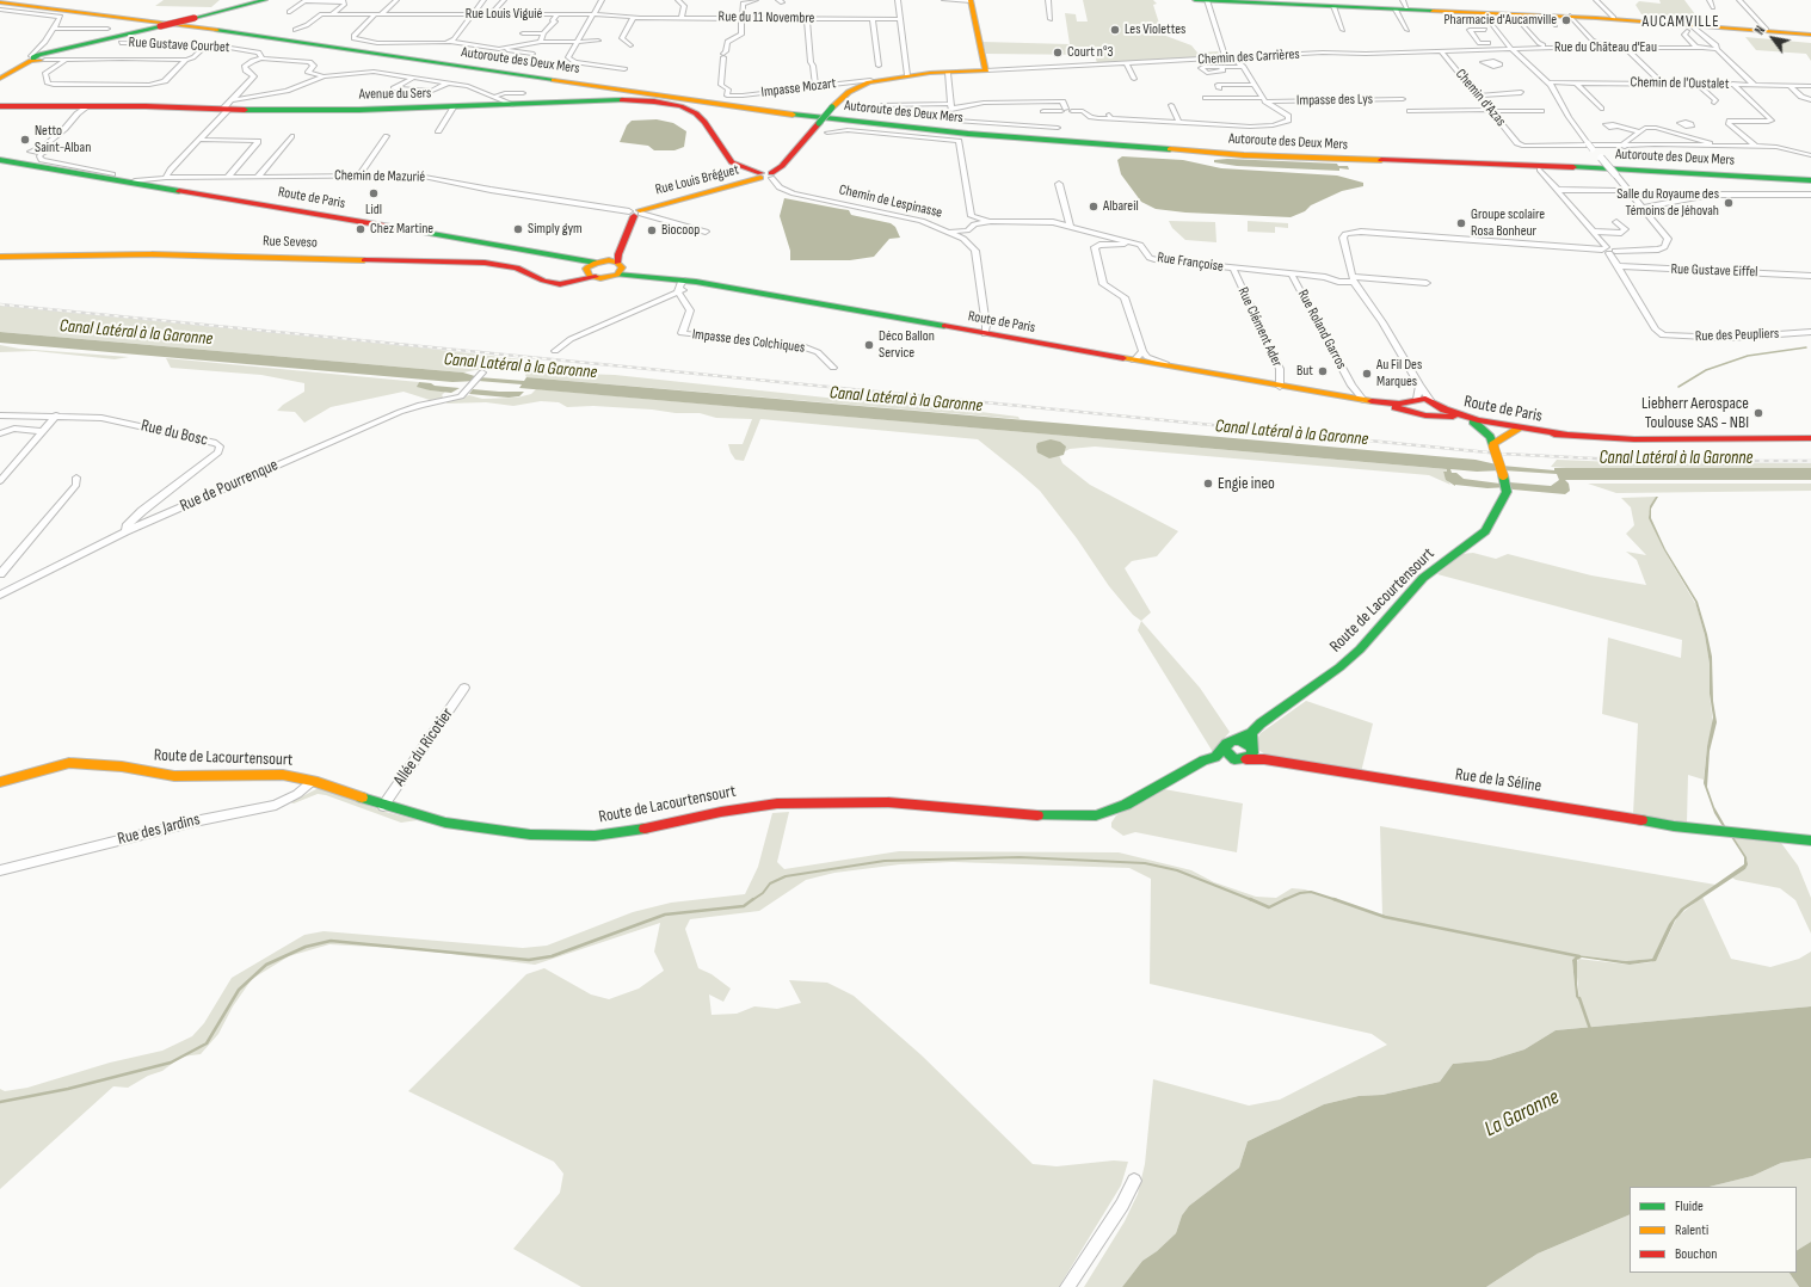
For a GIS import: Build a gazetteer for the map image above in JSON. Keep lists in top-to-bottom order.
{
  "streets": {
    "main road": [
      "Autoroute des Deux Mers",
      "Avenue du Sers",
      "Rue Louis Bréguet",
      "Route de Paris",
      "Rue Seveso",
      "Route de Lacourtensourt",
      "Rue de la Séline"
    ],
    "street": [
      "Rue Louis Viguié",
      "Rue du 11 Novembre",
      "Rue Gustave Courbet",
      "Rue du Château d'Eau",
      "Chemin des Carrières",
      "Chemin de l'Oustalet",
      "Impasse Mozart",
      "Chemin d'Azas",
      "Impasse des Lys",
      "Chemin de Mazurié",
      "Chemin de Lespinasse",
      "Rue Françoise",
      "Rue Gustave Eiffel",
      "Rue Clément Ader",
      "Rue Roland Garros",
      "Rue des Peupliers",
      "Impasse des Colchiques",
      "Rue du Bosc",
      "Rue de Pourrenque",
      "Allée du Ricotier",
      "Rue des Jardins"
    ]
  },
  "crossings": [
    ["Rue Louis Viguié", "Rue du 11 Novembre"],
    ["Rue du Château d'Eau", "Chemin des Carrières"],
    ["Chemin des Carrières", "Chemin d'Azas"],
    ["Avenue du Sers", "Rue Louis Bréguet"],
    ["Avenue du Sers", "Chemin de Lespinasse"],
    ["Chemin de Mazurié", "Rue Louis Bréguet"],
    ["Chemin de Mazurié", "Route de Paris"],
    ["Rue Louis Bréguet", "Chemin de Lespinasse"],
    ["Route de Paris", "Chemin de Lespinasse"],
    ["Route de Paris", "Rue Seveso"],
    ["Route de Paris", "Rue Clément Ader"],
    ["Route de Paris", "Rue Roland Garros"],
    ["Route de Paris", "Impasse des Colchiques"],
    ["Route de Paris", "Route de Lacourtensourt"],
    ["Chemin de Lespinasse", "Rue Françoise"],
    ["Rue Françoise", "Rue Clément Ader"],
    ["Rue Françoise", "Rue Roland Garros"],
    ["Rue Gustave Eiffel", "Rue des Peupliers"],
    ["Rue du Bosc", "Rue de Pourrenque"],
    ["Route de Lacourtensourt", "Allée du Ricotier"],
    ["Route de Lacourtensourt", "Rue de la Séline"],
    ["Route de Lacourtensourt", "Rue des Jardins"]
  ],
  "districts": ["AUCAMVILLE"],
  "water": ["Canal Latéral à la Garonne", "La Garonne"],
  "places": [
    "Pharmacie d'Aucamville",
    "Les Violettes",
    "Court n°3",
    "Netto Saint-Alban",
    "Lidl",
    "Salle du Royaume des Témoins de Jéhovah",
    "Albareil",
    "Groupe scolaire Rosa Bonheur",
    "Chez Martine",
    "Simply gym",
    "Biocoop",
    "Déco Ballon Service",
    "But",
    "Au Fil Des Marques",
    "Liebherr Aerospace Toulouse SAS - NBI",
    "Engie ineo"
  ],
  "legend": ["Fluide", "Ralenti", "Bouchon"],
  "north": "top left"
}
